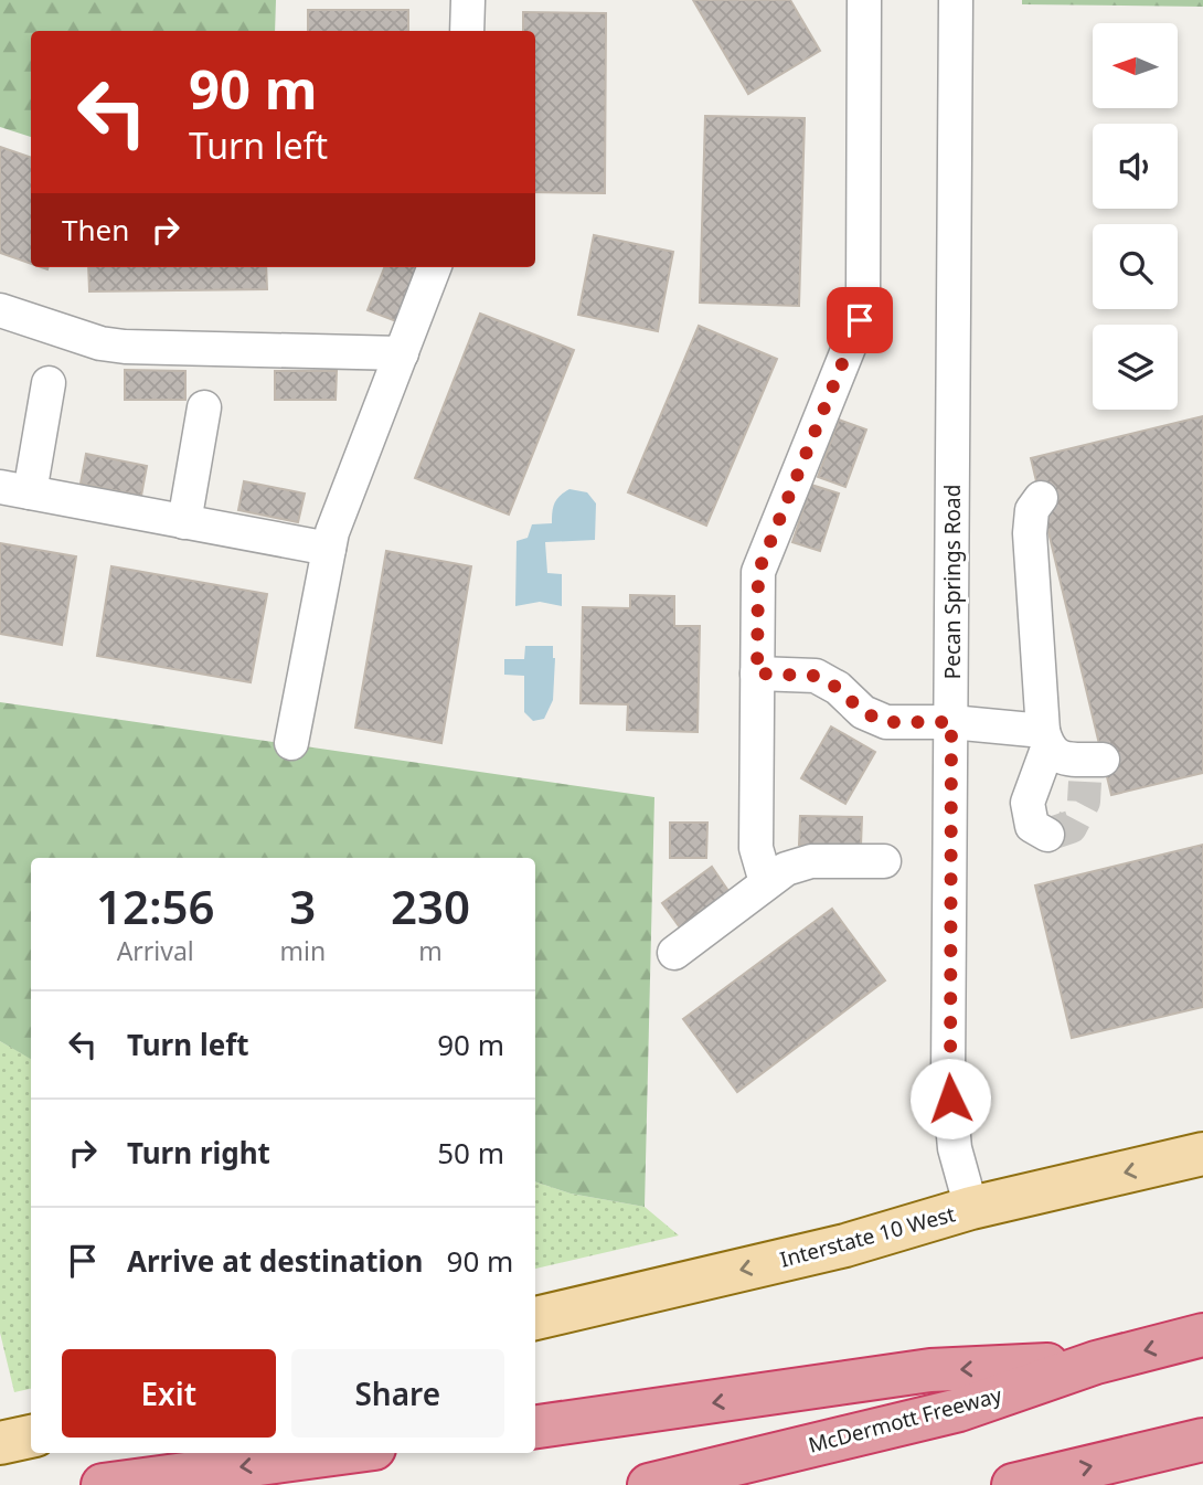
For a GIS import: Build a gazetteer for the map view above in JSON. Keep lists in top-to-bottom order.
{
  "streets": {
    "highway": ["McDermott Freeway"],
    "main road": ["Interstate 10 West"],
    "street": ["Pecan Springs Road"]
  },
  "crossings": [
    ["Pecan Springs Road", "Interstate 10 West"]
  ],
  "one_way": ["Interstate 10 West"],
  "north": "left",
  "page": {
    "turn": ["90 m", "Turn left"],
    "then": "Then",
    "eta": [
      "12:56",
      "Arrival",
      "3",
      "min",
      "230",
      "m"
    ],
    "list": [
      {
        "name": "Turn left",
        "value": "90 m"
      },
      {
        "name": "Turn right",
        "value": "50 m"
      },
      {
        "name": "Arrive at destination",
        "value": "90 m"
      }
    ],
    "buttons": ["Exit", "Share"]
  }
}
